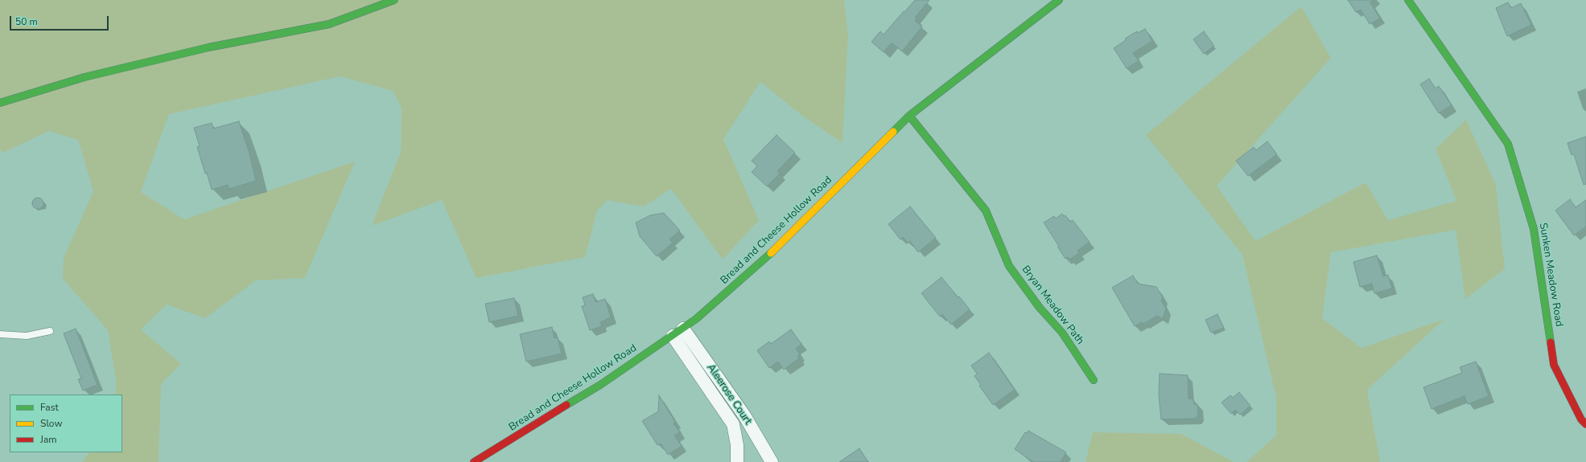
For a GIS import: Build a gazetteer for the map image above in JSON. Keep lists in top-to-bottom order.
{
  "streets": {
    "street": [
      "Bread and Cheese Hollow Road",
      "Sunken Meadow Road",
      "Bryan Meadow Path",
      "Aleerose Court"
    ]
  },
  "crossings": [
    ["Bread and Cheese Hollow Road", "Bryan Meadow Path"],
    ["Bread and Cheese Hollow Road", "Aleerose Court"]
  ],
  "legend": ["Fast", "Slow", "Jam"],
  "scale_bar": "50 m"
}
